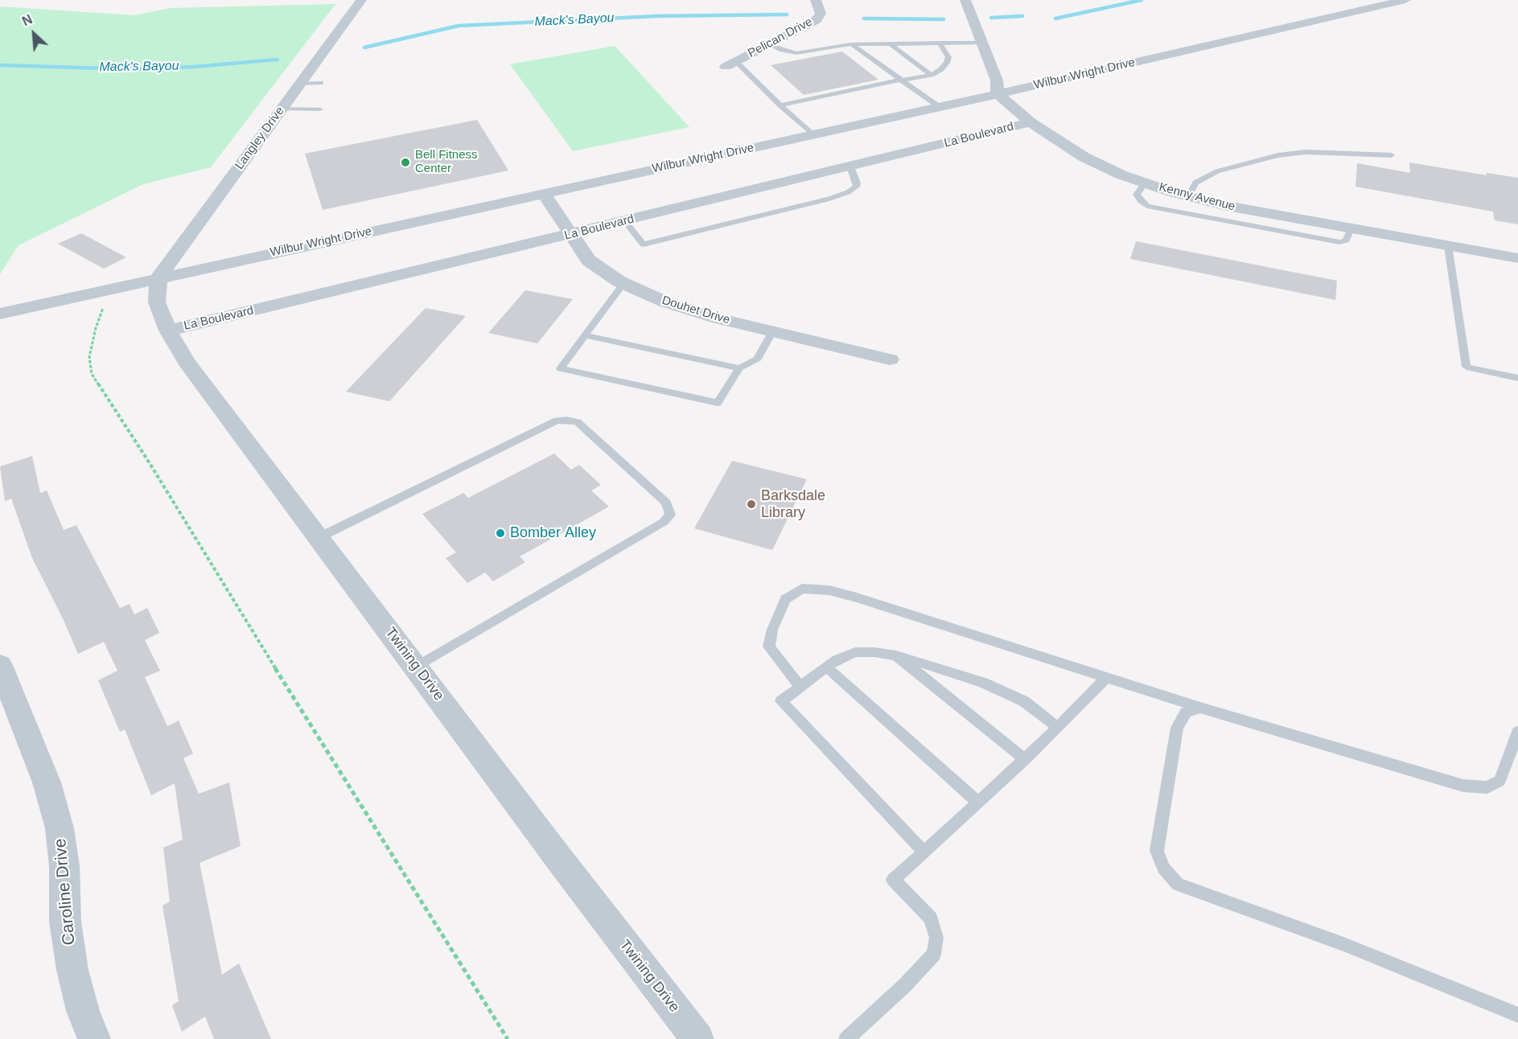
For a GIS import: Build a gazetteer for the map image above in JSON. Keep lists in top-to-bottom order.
{
  "streets": {
    "street": [
      "Pelican Drive",
      "Wilbur Wright Drive",
      "La Boulevard",
      "Langley Drive",
      "Kenny Avenue",
      "Douhet Drive",
      "Twining Drive",
      "Caroline Drive"
    ]
  },
  "crossings": [
    ["Wilbur Wright Drive", "Langley Drive"],
    ["Wilbur Wright Drive", "Kenny Avenue"],
    ["Wilbur Wright Drive", "Douhet Drive"],
    ["Wilbur Wright Drive", "Twining Drive"],
    ["La Boulevard", "Kenny Avenue"],
    ["La Boulevard", "Douhet Drive"],
    ["La Boulevard", "Twining Drive"],
    ["Langley Drive", "Twining Drive"]
  ],
  "water": ["Mack's Bayou"],
  "places": ["Bell Fitness Center", "Barksdale Library", "Bomber Alley"],
  "north": "top left"
}
